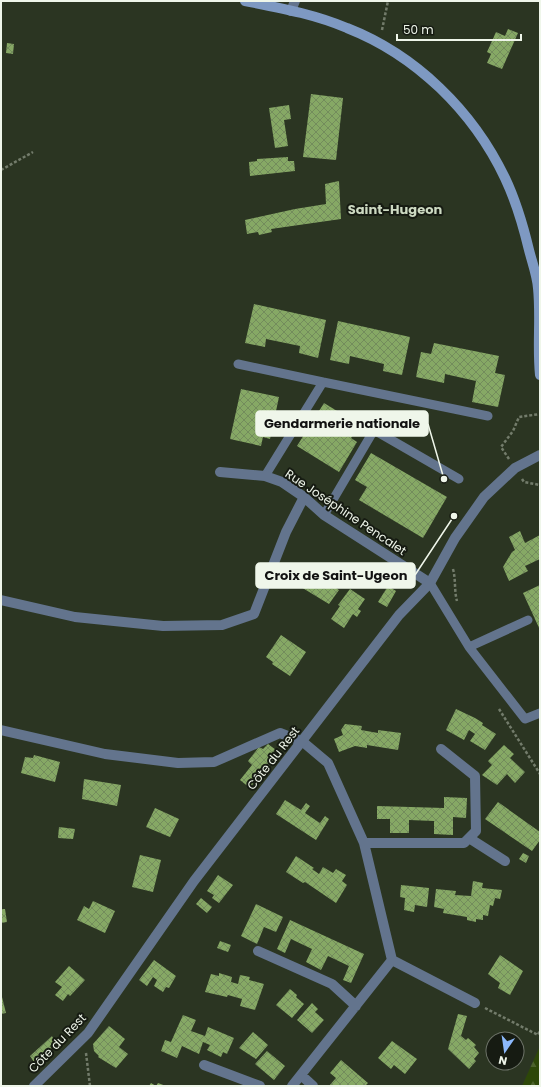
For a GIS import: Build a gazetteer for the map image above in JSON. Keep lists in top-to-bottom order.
{
  "streets": {
    "street": ["Rue Joséphine Pencalet", "Côte du Rest"]
  },
  "crossings": [
    ["Rue Joséphine Pencalet", "Côte du Rest"]
  ],
  "districts": ["Saint-Hugeon"],
  "places": ["Gendarmerie nationale", "Croix de Saint-Ugeon"],
  "scale_bar": "50 m",
  "north": "bottom"
}
